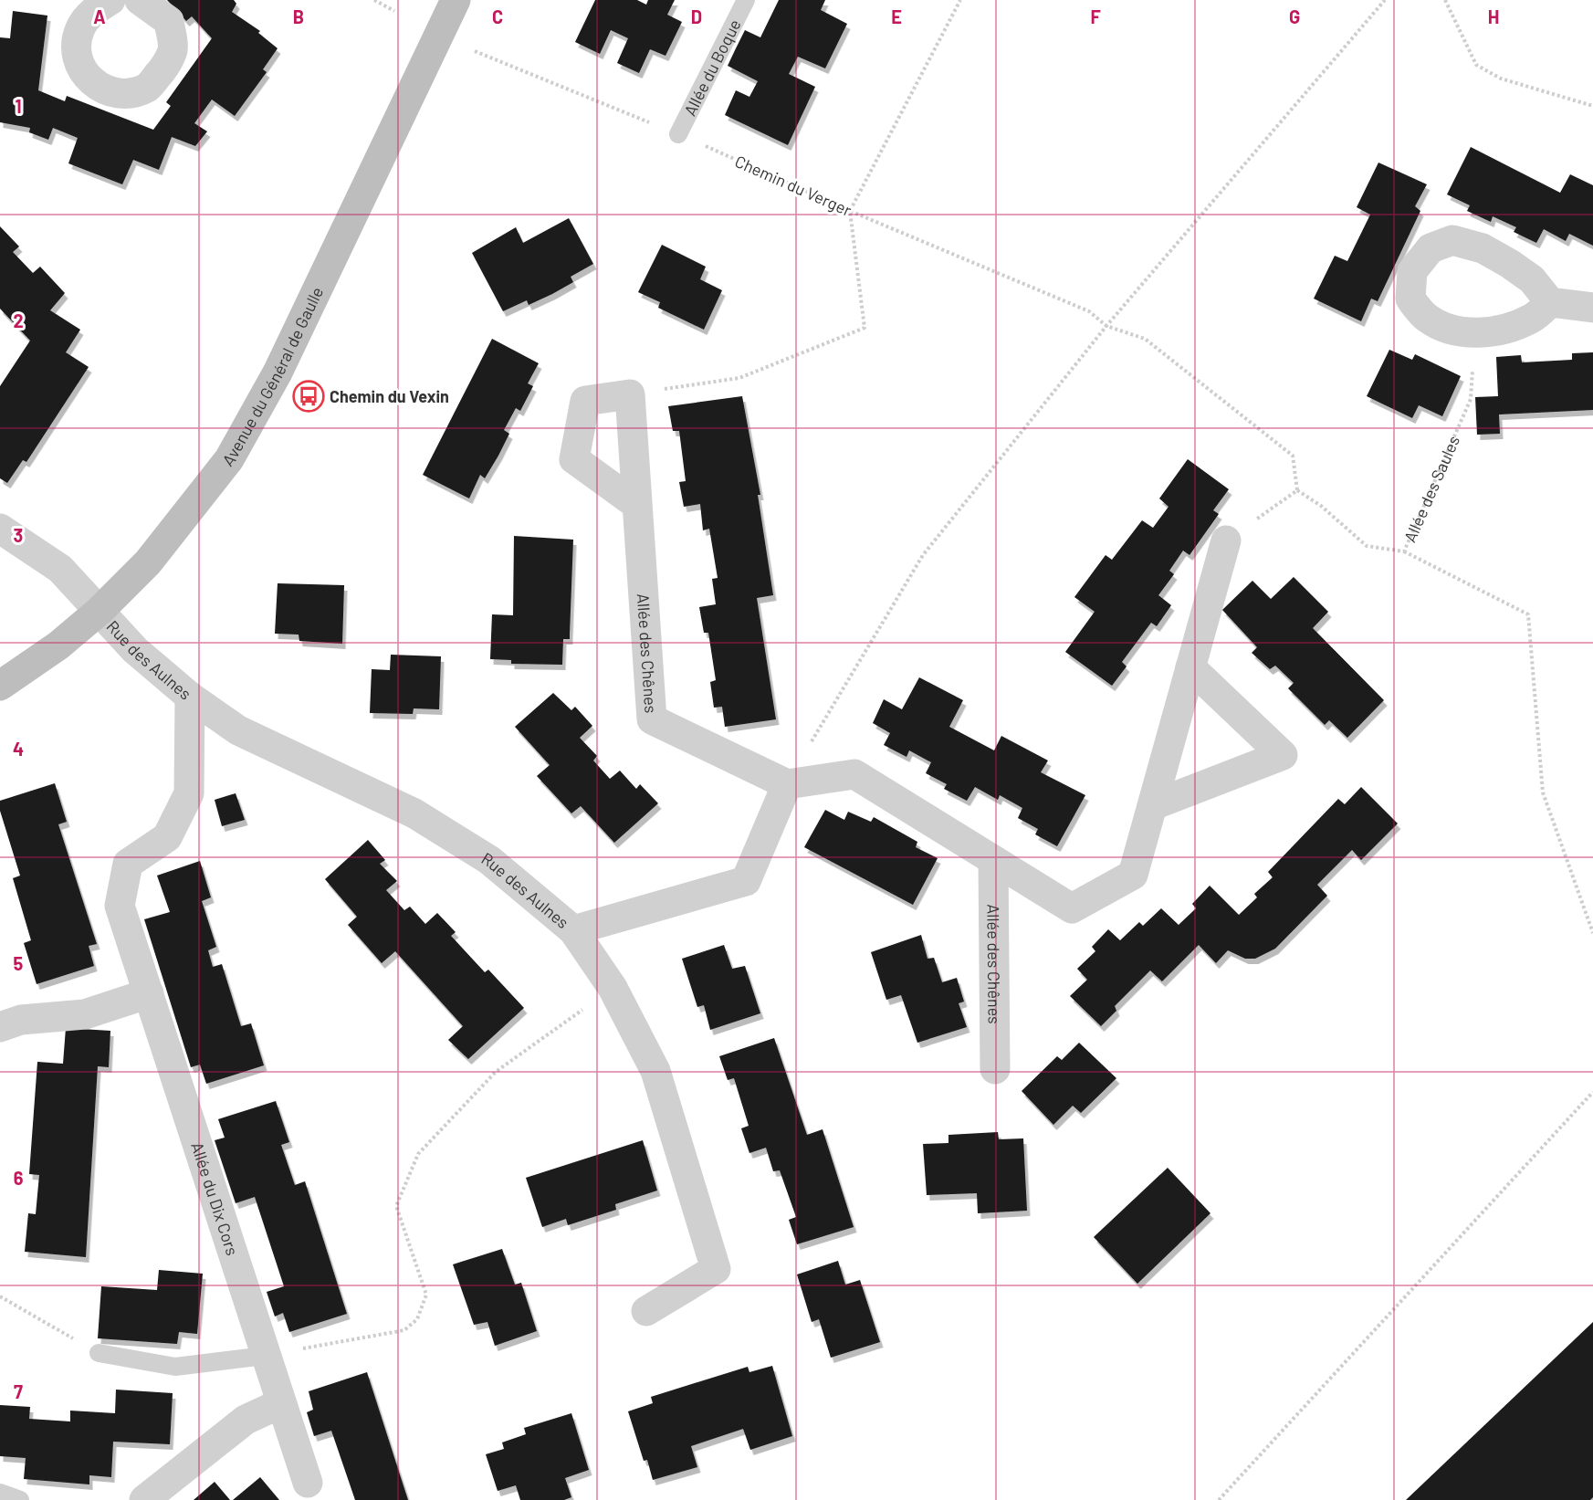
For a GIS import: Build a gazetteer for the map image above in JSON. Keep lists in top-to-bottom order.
{
  "streets": {
    "street": [
      "Avenue du Général de Gaulle",
      "Allée des Chênes",
      "Rue des Aulnes",
      "Allée du Dix Cors"
    ],
    "lane": ["Allée du Boque"],
    "path": ["Chemin du Verger", "Allée des Saules"]
  },
  "crossings": [
    ["Allée du Boque", "Chemin du Verger"],
    ["Chemin du Verger", "Allée des Saules"],
    ["Avenue du Général de Gaulle", "Rue des Aulnes"],
    ["Rue des Aulnes", "Allée du Dix Cors"]
  ],
  "places": {
    "bus stop": ["Chemin du Vexin"]
  },
  "grid": {
    "columns": [
      "A",
      "B",
      "C",
      "D",
      "E",
      "F",
      "G",
      "H"
    ],
    "rows": [
      "1",
      "2",
      "3",
      "4",
      "5",
      "6",
      "7"
    ]
  }
}
